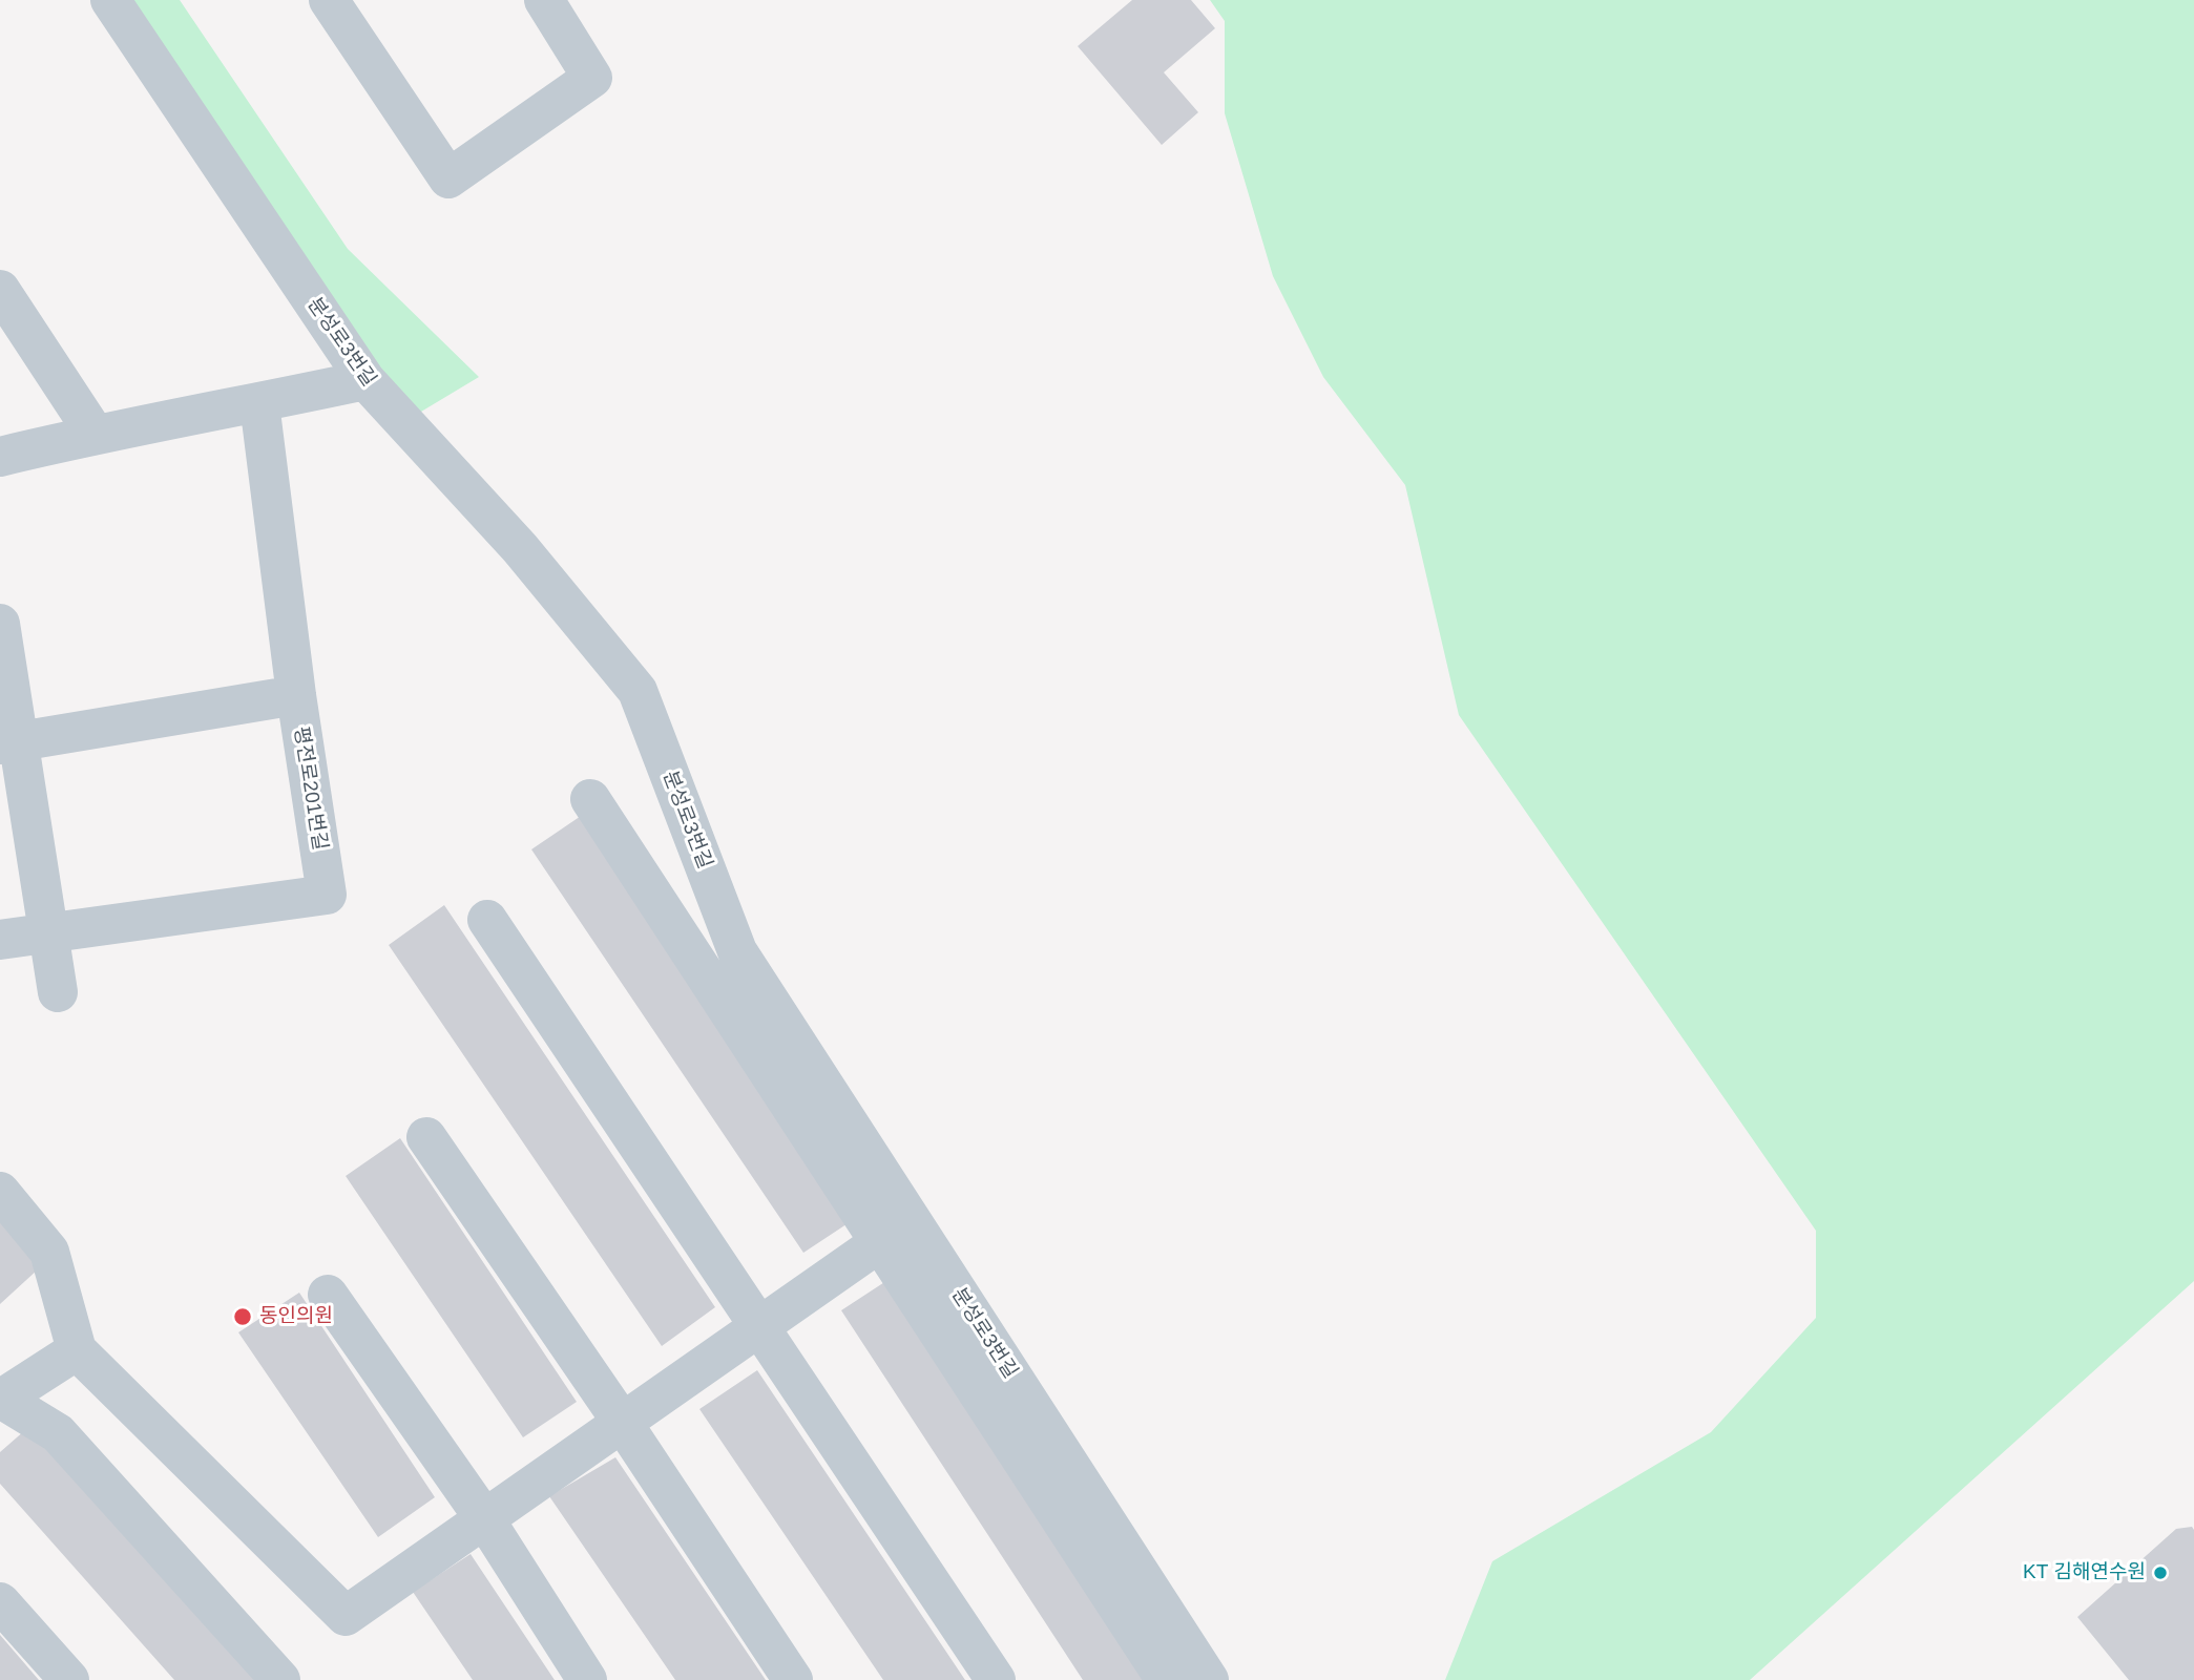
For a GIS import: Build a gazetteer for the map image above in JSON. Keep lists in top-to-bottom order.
{
  "streets": {
    "street": ["분성로3번길", "평전로201번길"]
  },
  "places": ["동인의원", "KT 김해연수원"]
}
